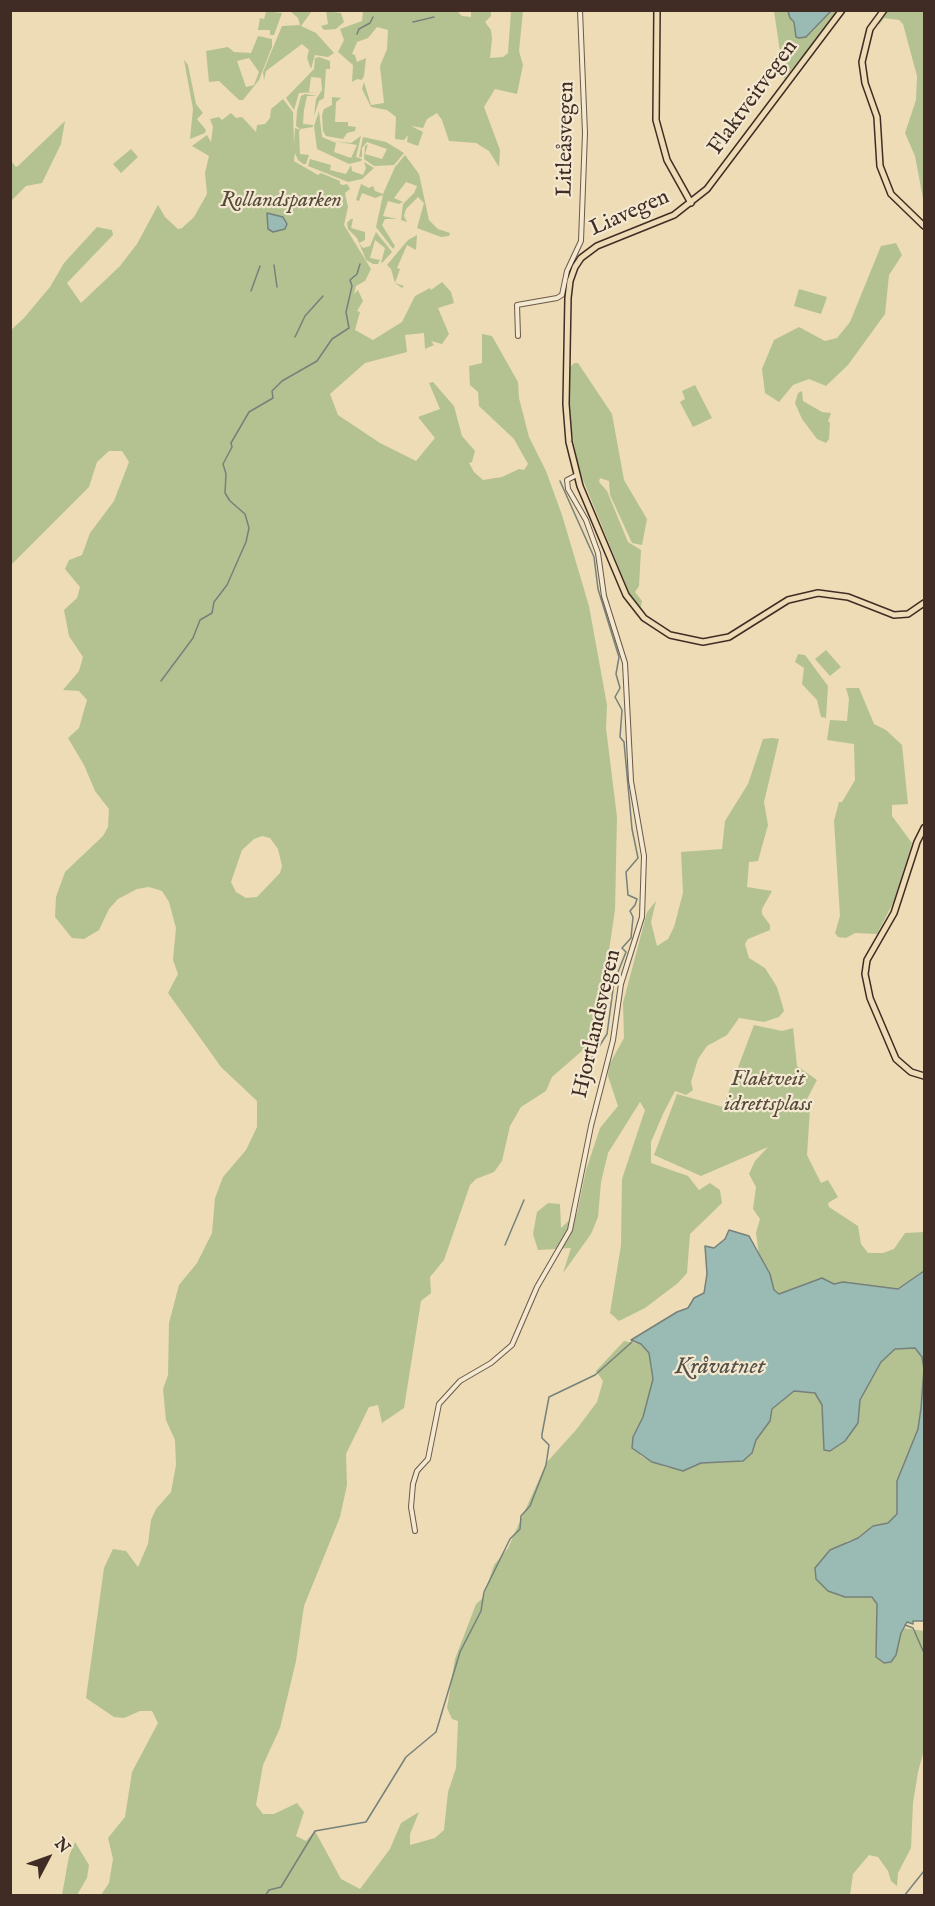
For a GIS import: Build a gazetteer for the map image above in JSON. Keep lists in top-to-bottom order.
{
  "streets": {
    "main road": ["Flaktveitvegen", "Liavegen"],
    "street": ["Litleåsvegen", "Hjortlandsvegen"]
  },
  "crossings": [
    ["Flaktveitvegen", "Liavegen"],
    ["Liavegen", "Hjortlandsvegen"]
  ],
  "water": ["Kråvatnet"],
  "parks": ["Rollandsparken", "Flaktveit idrettsplass"],
  "north": "top right"
}
